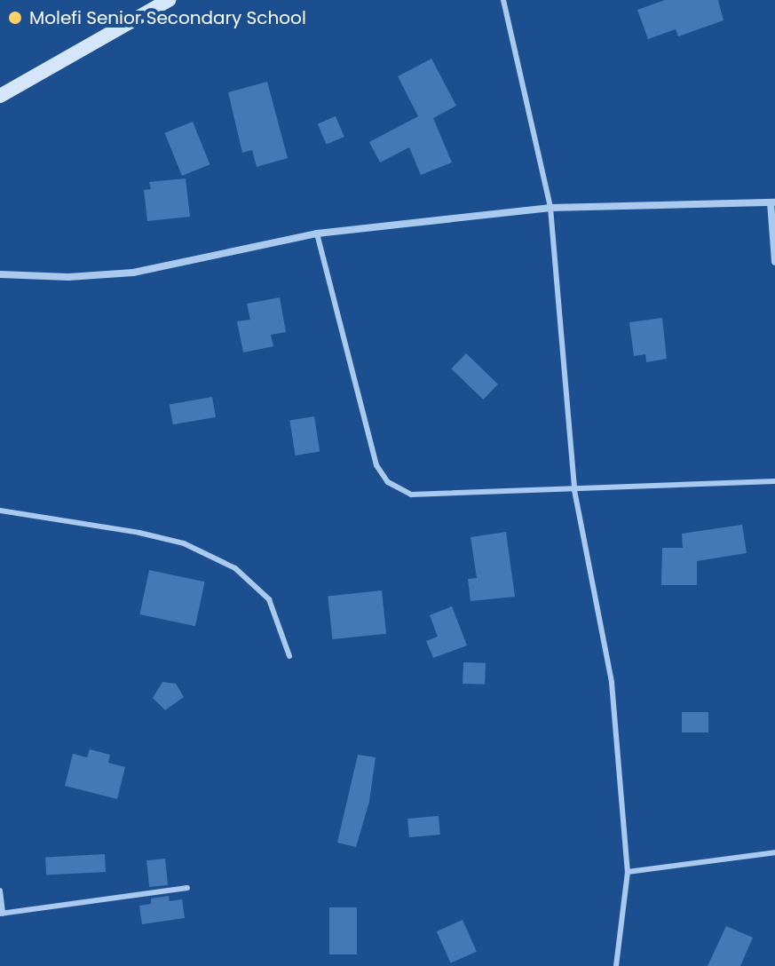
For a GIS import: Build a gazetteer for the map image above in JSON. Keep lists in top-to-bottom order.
{
  "places": ["Molefi Senior Secondary School"]
}
